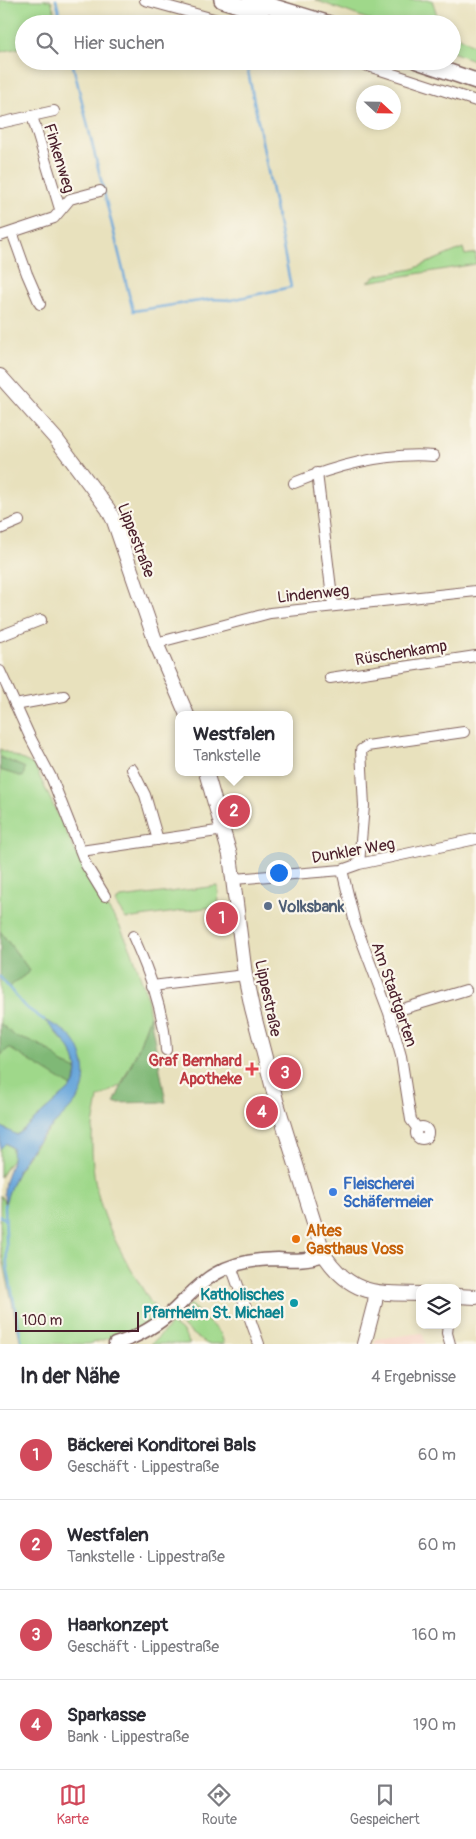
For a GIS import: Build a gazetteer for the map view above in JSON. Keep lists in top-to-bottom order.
{
  "streets": {
    "main road": ["Lippestraße"],
    "street": [
      "Finkenweg",
      "Lindenweg",
      "Rüschenkamp",
      "Dunkler Weg",
      "Am Stadtgarten"
    ]
  },
  "crossings": [
    ["Lippestraße", "Lindenweg"],
    ["Lippestraße", "Dunkler Weg"],
    ["Dunkler Weg", "Am Stadtgarten"]
  ],
  "places": {
    "other": [
      "Volksbank",
      "Fleischerei Schäfermeier",
      "Altes Gasthaus Voss",
      "Katholisches Pfarrheim St. Michael"
    ],
    "health": ["Graf Bernhard Apotheke"]
  },
  "scale_bar": "100 m",
  "north": "right",
  "page": {
    "search": "Hier suchen",
    "popup": ["Westfalen", "Tankstelle"],
    "pins": [
      "2",
      "1",
      "3",
      "4"
    ],
    "scale": "100 m",
    "heading": ["In der Nähe", "4 Ergebnisse"],
    "list": [
      {
        "mark": "1",
        "name": "Bäckerei Konditorei Bals",
        "note": "Geschäft · Lippestraße",
        "value": "60 m"
      },
      {
        "mark": "2",
        "name": "Westfalen",
        "note": "Tankstelle · Lippestraße",
        "value": "60 m"
      },
      {
        "mark": "3",
        "name": "Haarkonzept",
        "note": "Geschäft · Lippestraße",
        "value": "160 m"
      },
      {
        "mark": "4",
        "name": "Sparkasse",
        "note": "Bank · Lippestraße",
        "value": "190 m"
      }
    ],
    "nav": ["Karte", "Route", "Gespeichert"]
  }
}
